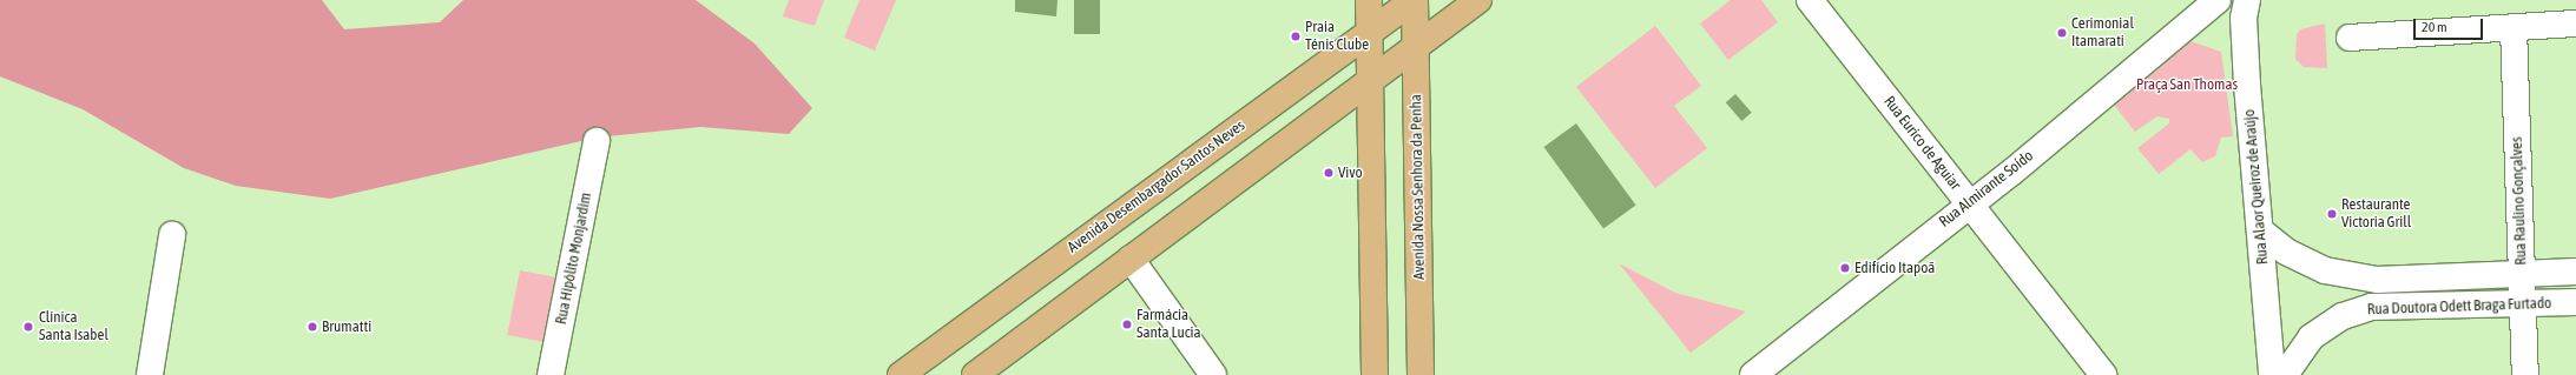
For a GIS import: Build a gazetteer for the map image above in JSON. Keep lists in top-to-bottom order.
{
  "streets": {
    "main road": ["Avenida Desembargador Santos Neves", "Avenida Nossa Senhora da Penha"],
    "street": [
      "Rua Eurico de Aguiar",
      "Rua Alaor Queiroz de Araújo",
      "Rua Almirante Soído",
      "Rua Raulino Gonçalves",
      "Rua Hipólito Monjardim",
      "Rua Doutora Odett Braga Furtado"
    ]
  },
  "crossings": [
    ["Rua Eurico de Aguiar", "Rua Almirante Soído"],
    ["Avenida Desembargador Santos Neves", "Avenida Nossa Senhora da Penha"],
    ["Rua Alaor Queiroz de Araújo", "Rua Doutora Odett Braga Furtado"],
    ["Rua Raulino Gonçalves", "Rua Doutora Odett Braga Furtado"]
  ],
  "parks": ["Praça San Thomas"],
  "places": [
    "Cerimonial Itamarati",
    "Praia Ténis Clube",
    "Vivo",
    "Restaurante Victoria Grill",
    "Edifício Itapoã",
    "Farmácia Santa Lucia",
    "Clínica Santa Isabel",
    "Brumatti"
  ],
  "scale_bar": "20 m"
}
